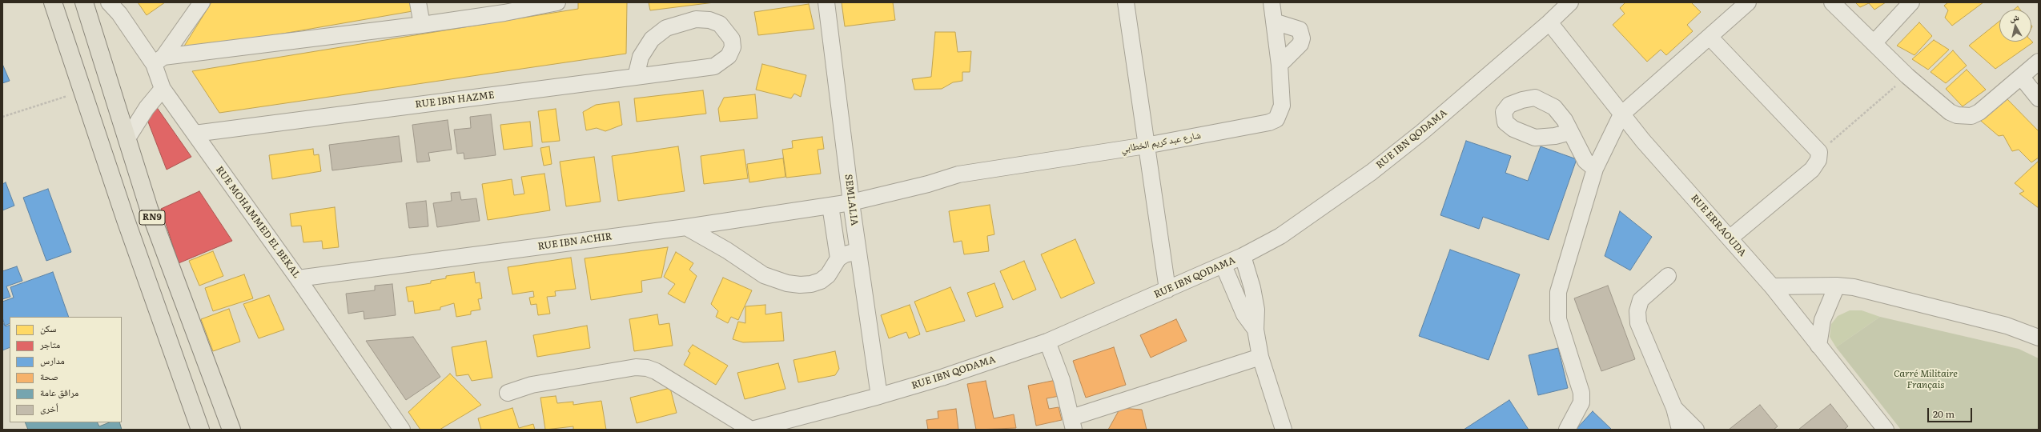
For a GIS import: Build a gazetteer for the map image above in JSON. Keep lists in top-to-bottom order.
{
  "streets": {
    "main road": ["RN9"],
    "street": [
      "RUE IBN HAZME",
      "RUE IBN QODAMA",
      "شارع عبد كريم الخطابي",
      "SEMLALIA",
      "RUE MOHAMMED EL BEKAL",
      "RUE ERRAOUDA",
      "RUE IBN ACHIR"
    ]
  },
  "crossings": [
    ["RUE IBN HAZME", "RUE MOHAMMED EL BEKAL"],
    ["RUE IBN QODAMA", "SEMLALIA"],
    ["RUE IBN QODAMA", "RUE ERRAOUDA"],
    ["شارع عبد كريم الخطابي", "SEMLALIA"],
    ["شارع عبد كريم الخطابي", "RUE IBN ACHIR"],
    ["SEMLALIA", "RUE IBN ACHIR"],
    ["RUE MOHAMMED EL BEKAL", "RUE IBN ACHIR"]
  ],
  "parks": ["Carré Militaire Français"],
  "legend": [
    "سكن",
    "متاجر",
    "مدارس",
    "صحة",
    "مرافق عامة",
    "أخرى"
  ],
  "scale_bar": "20 m",
  "north": "top"
}
